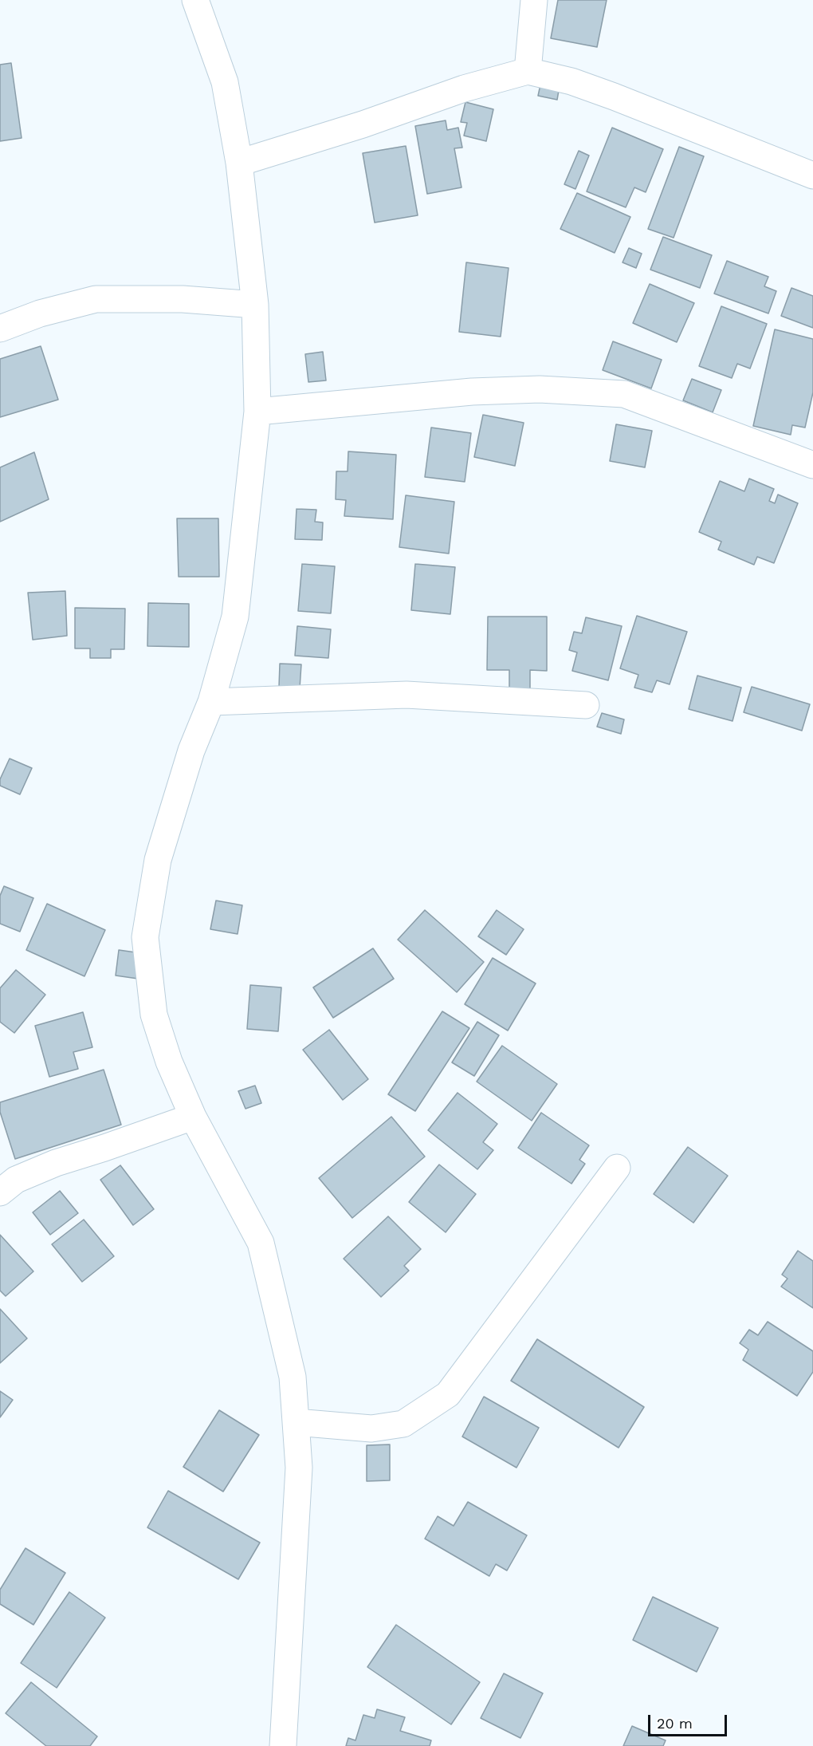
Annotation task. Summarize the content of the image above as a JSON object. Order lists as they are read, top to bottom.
{
  "scale_bar": "20 m"
}
